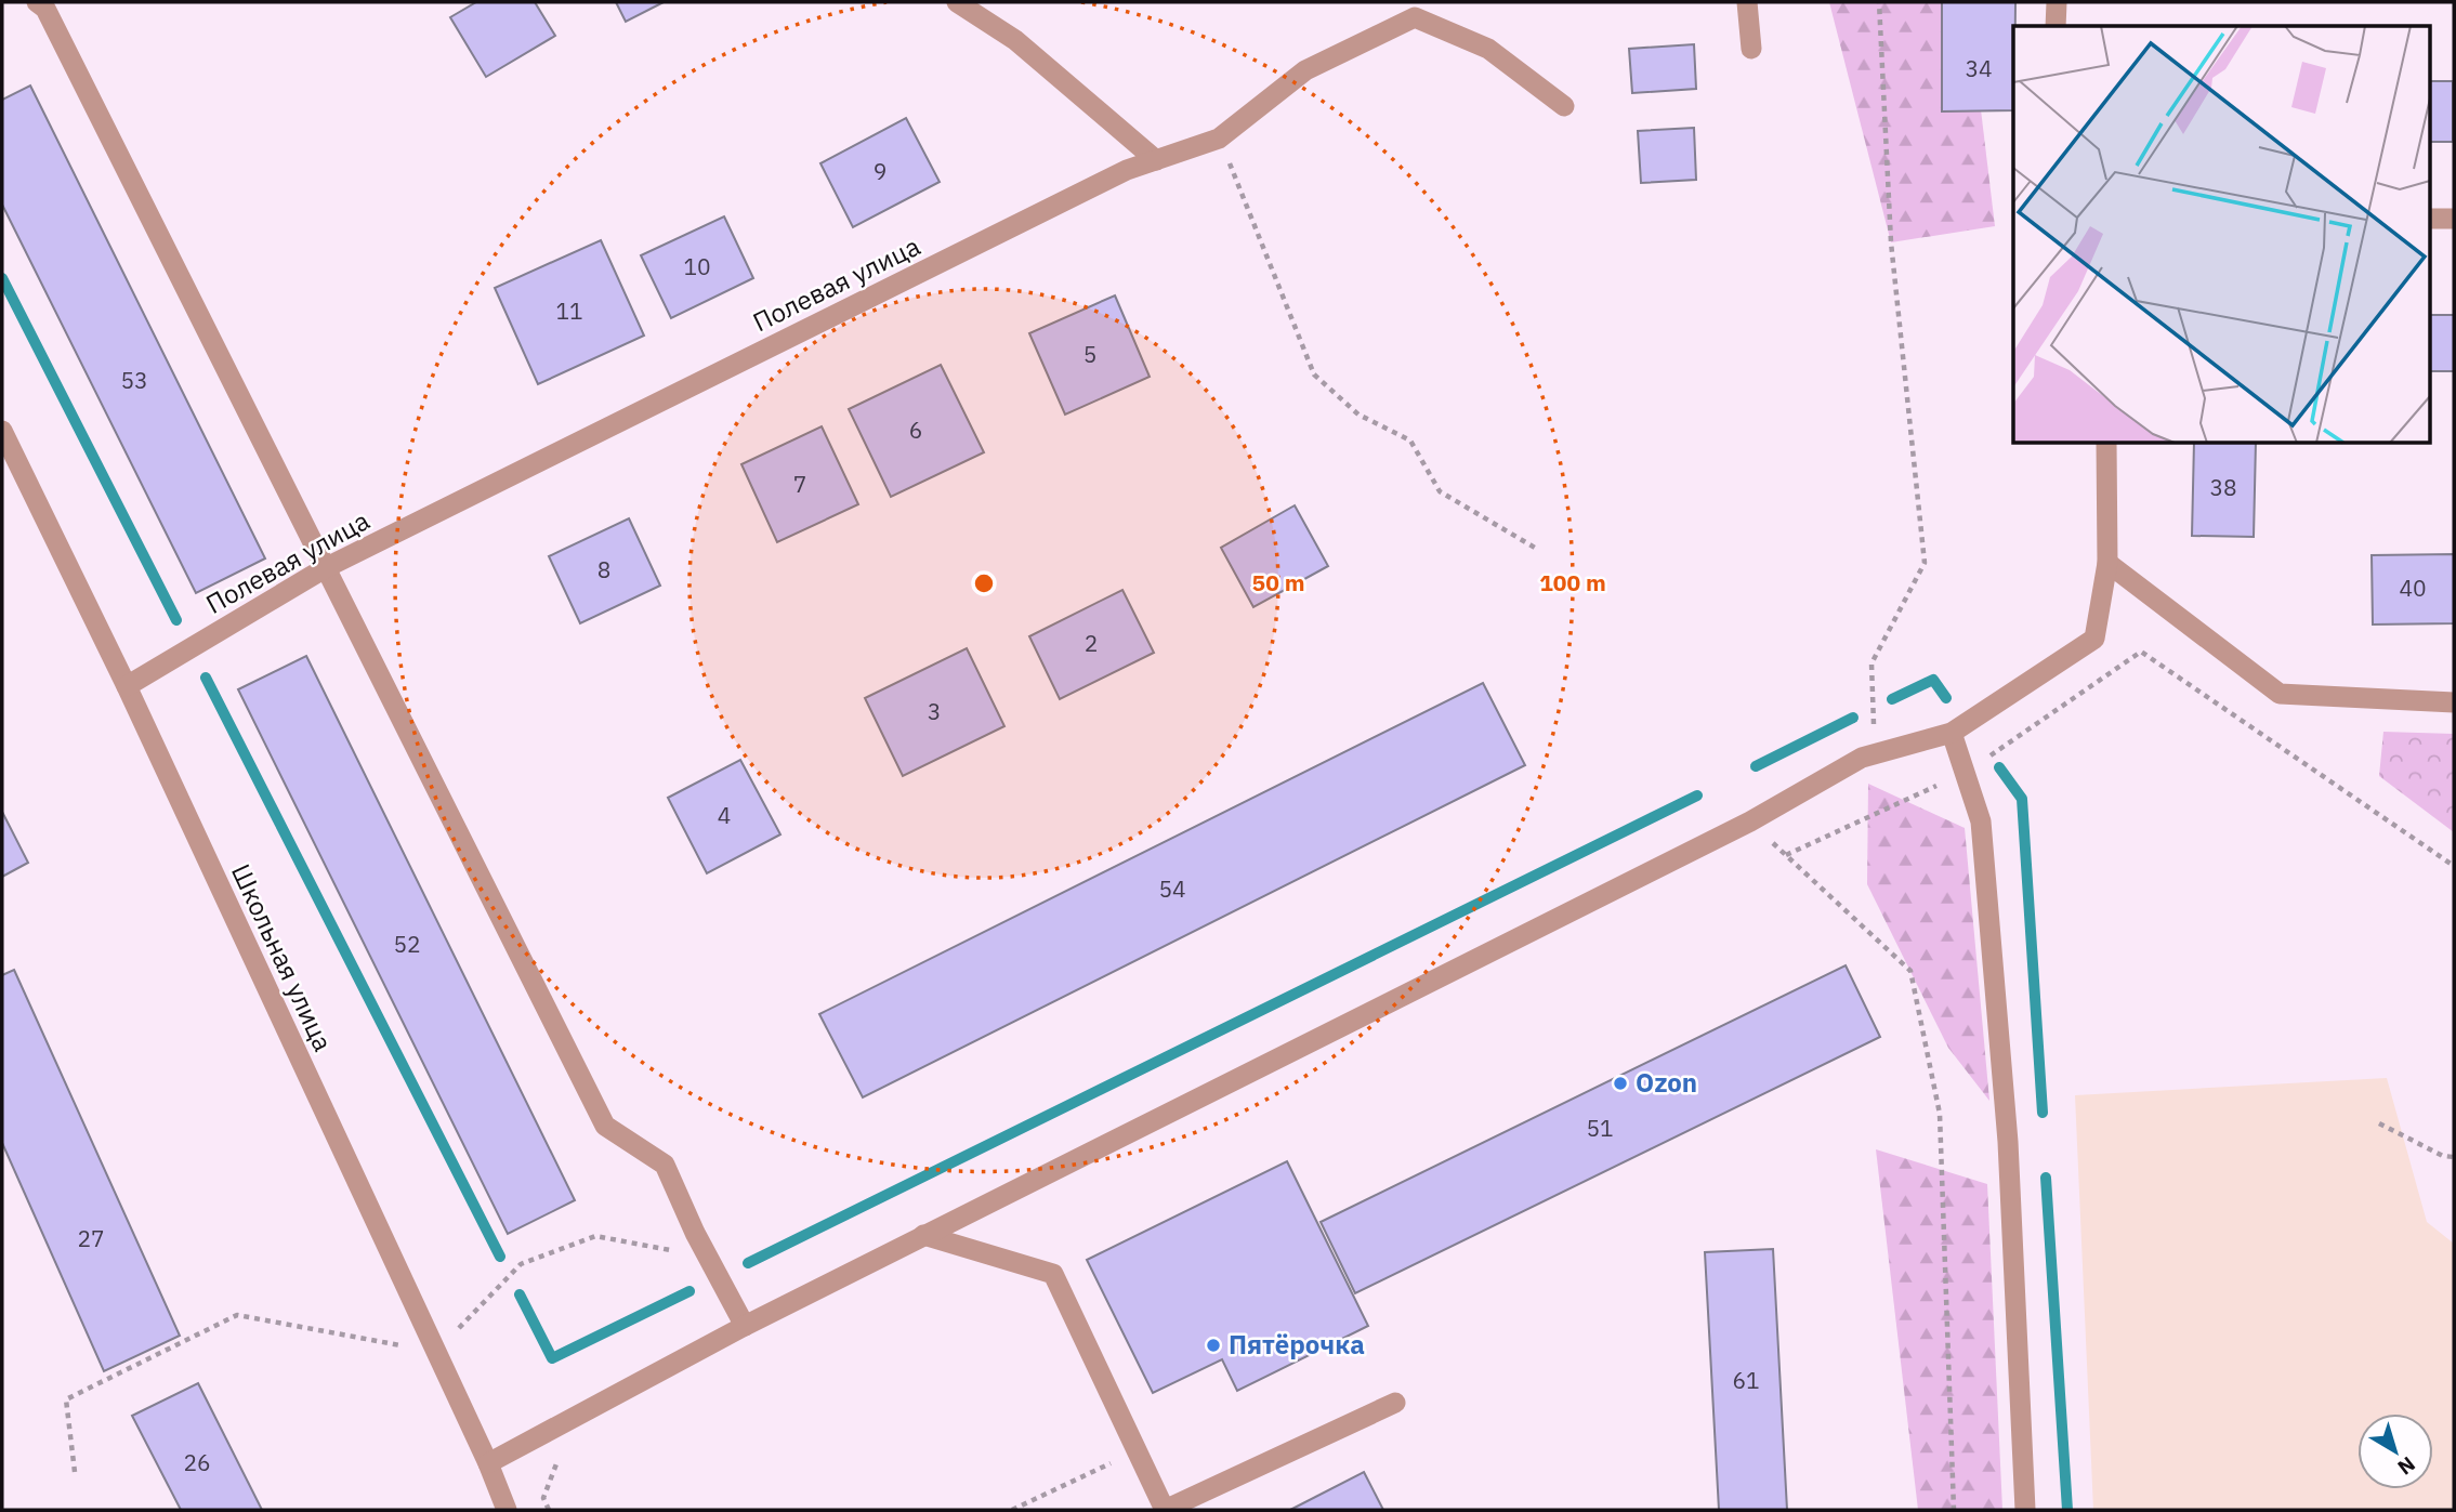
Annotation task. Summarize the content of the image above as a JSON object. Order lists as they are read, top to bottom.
{
  "streets": {
    "street": ["Полевая улица", "Школьная улица"]
  },
  "crossings": [
    ["Полевая улица", "Школьная улица"]
  ],
  "places": ["Ozon", "Пятёрочка"],
  "house_numbers": [
    "34",
    "9",
    "10",
    "11",
    "5",
    "53",
    "6",
    "7",
    "38",
    "8",
    "40",
    "2",
    "3",
    "4",
    "54",
    "52",
    "51",
    "27",
    "61",
    "26"
  ],
  "north": "bottom right",
  "rings": ["50 m", "100 m"]
}
